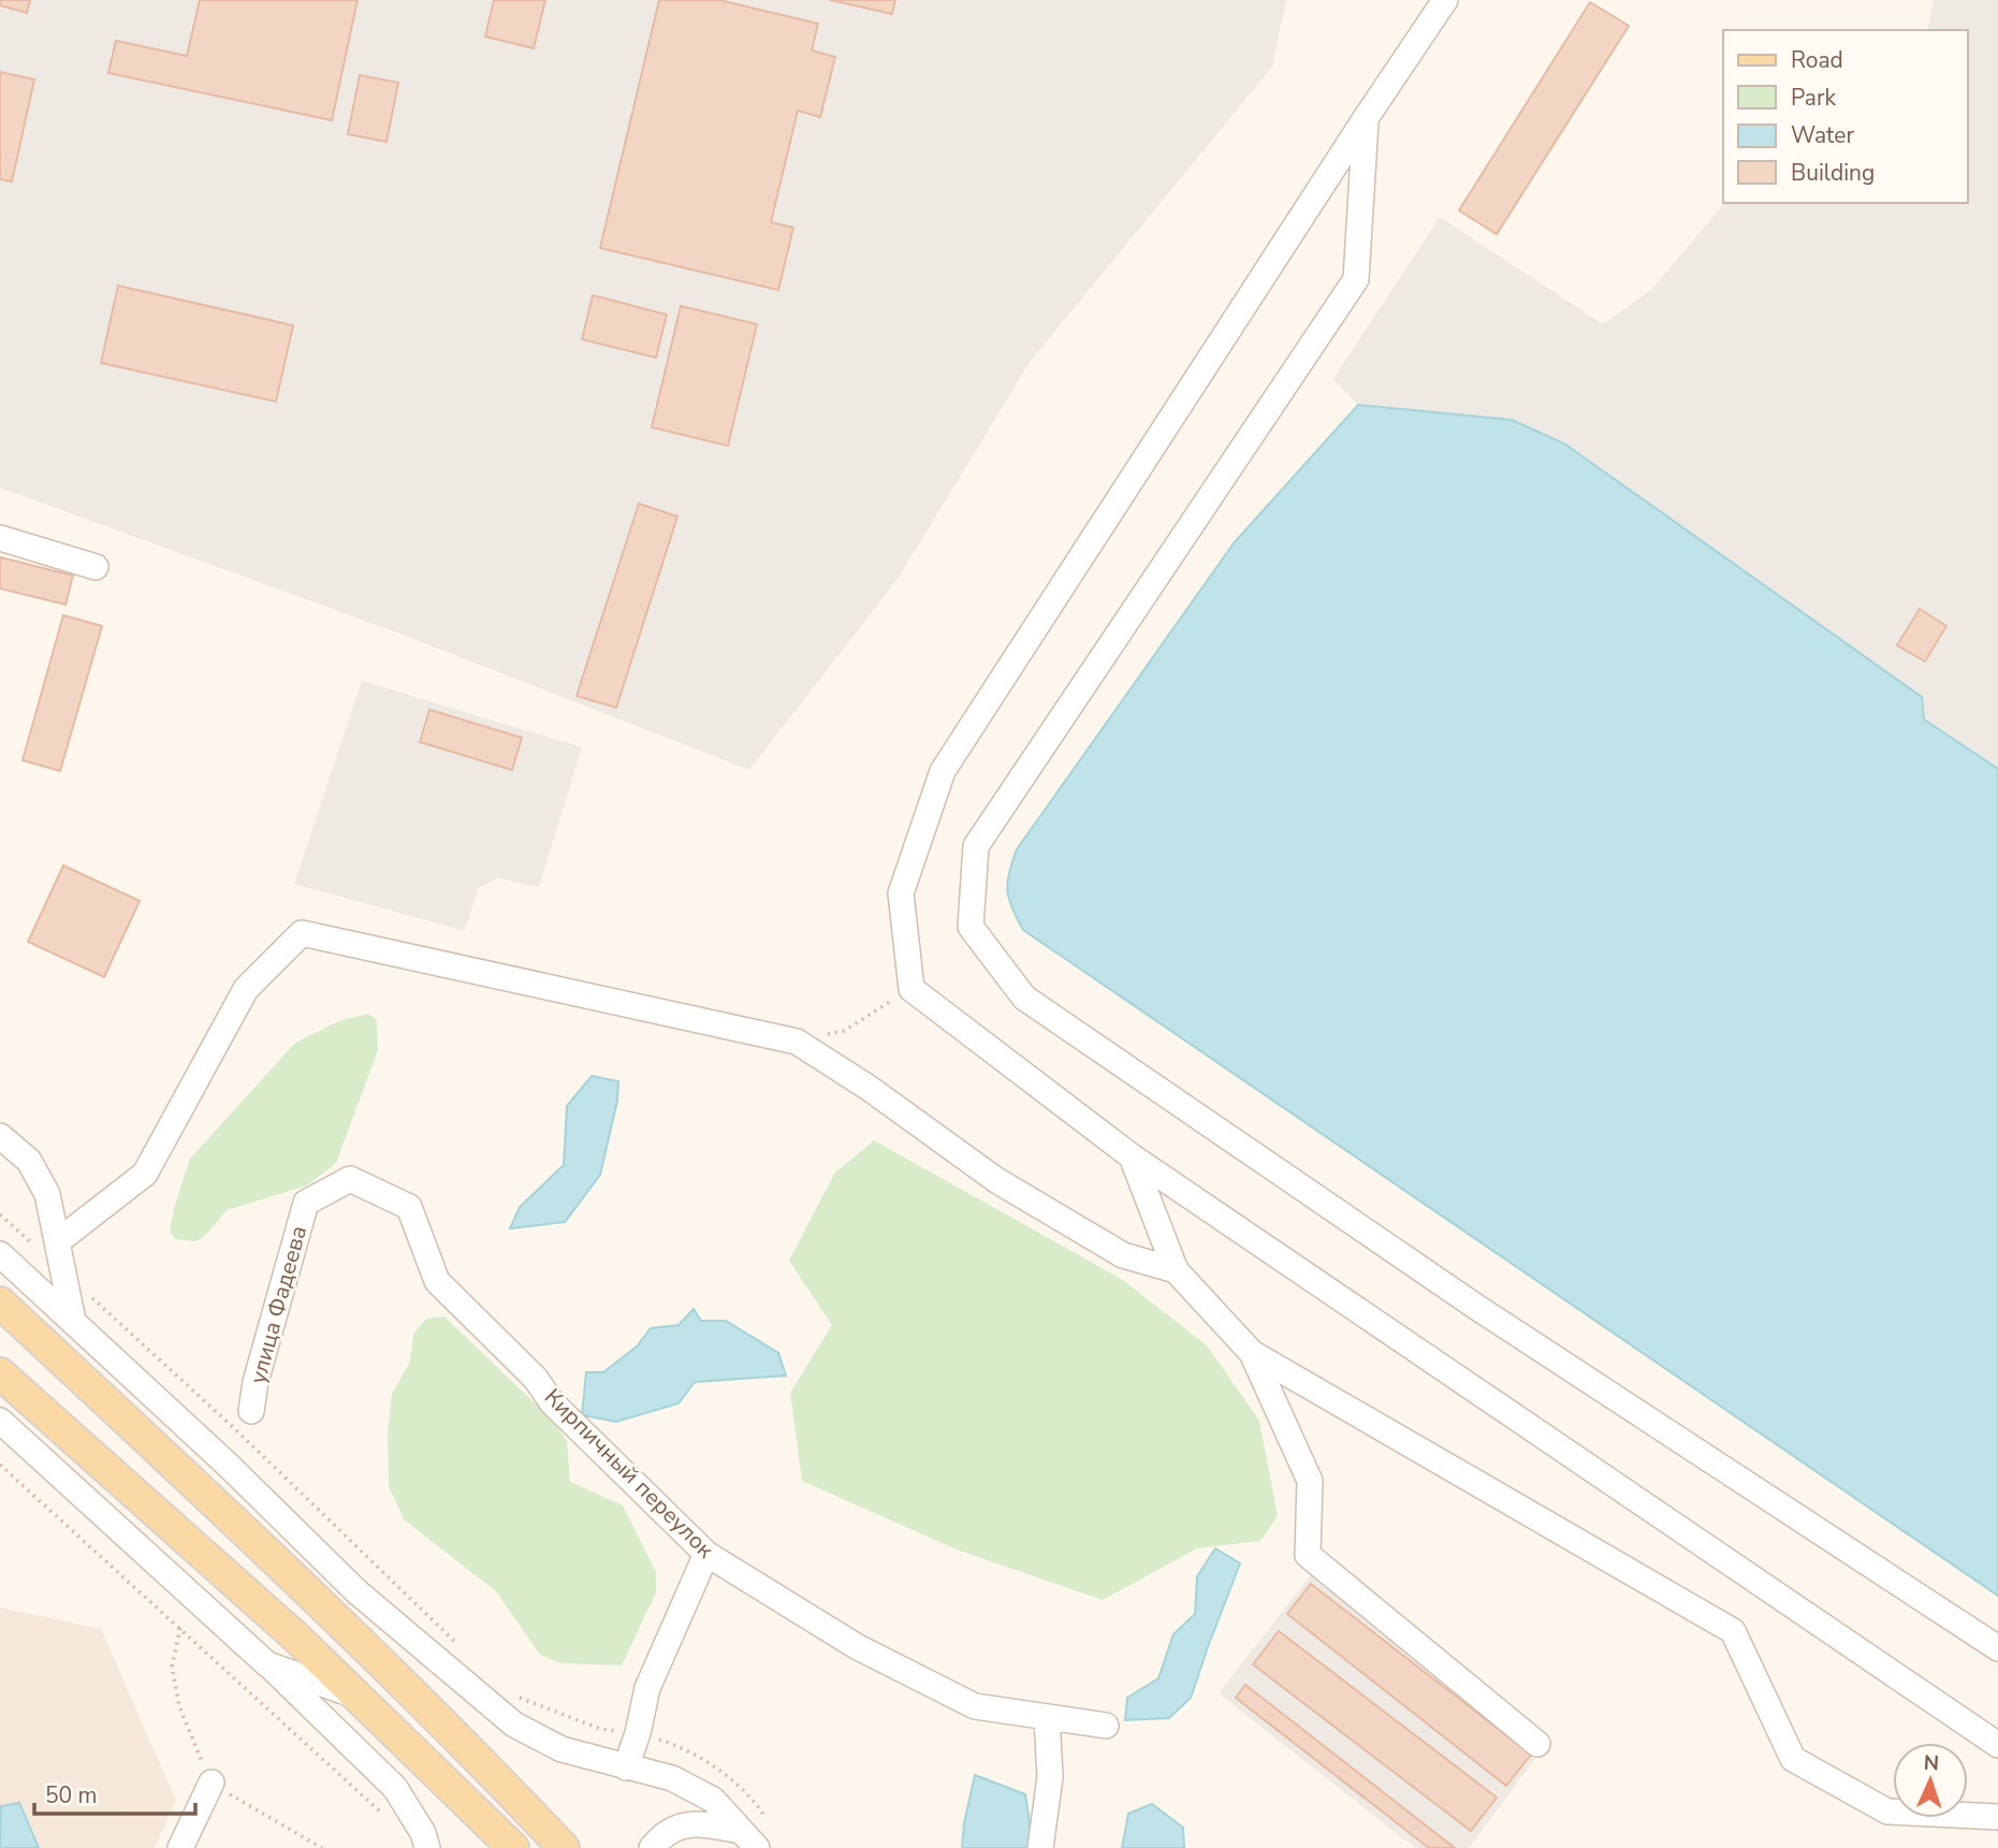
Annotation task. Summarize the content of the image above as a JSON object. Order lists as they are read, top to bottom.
{
  "streets": {
    "street": ["улица Фадеева", "Кирпичный переулок"]
  },
  "crossings": [
    ["улица Фадеева", "Кирпичный переулок"]
  ],
  "legend": [
    "Road",
    "Park",
    "Water",
    "Building"
  ],
  "scale_bar": "50 m",
  "north": "top"
}
